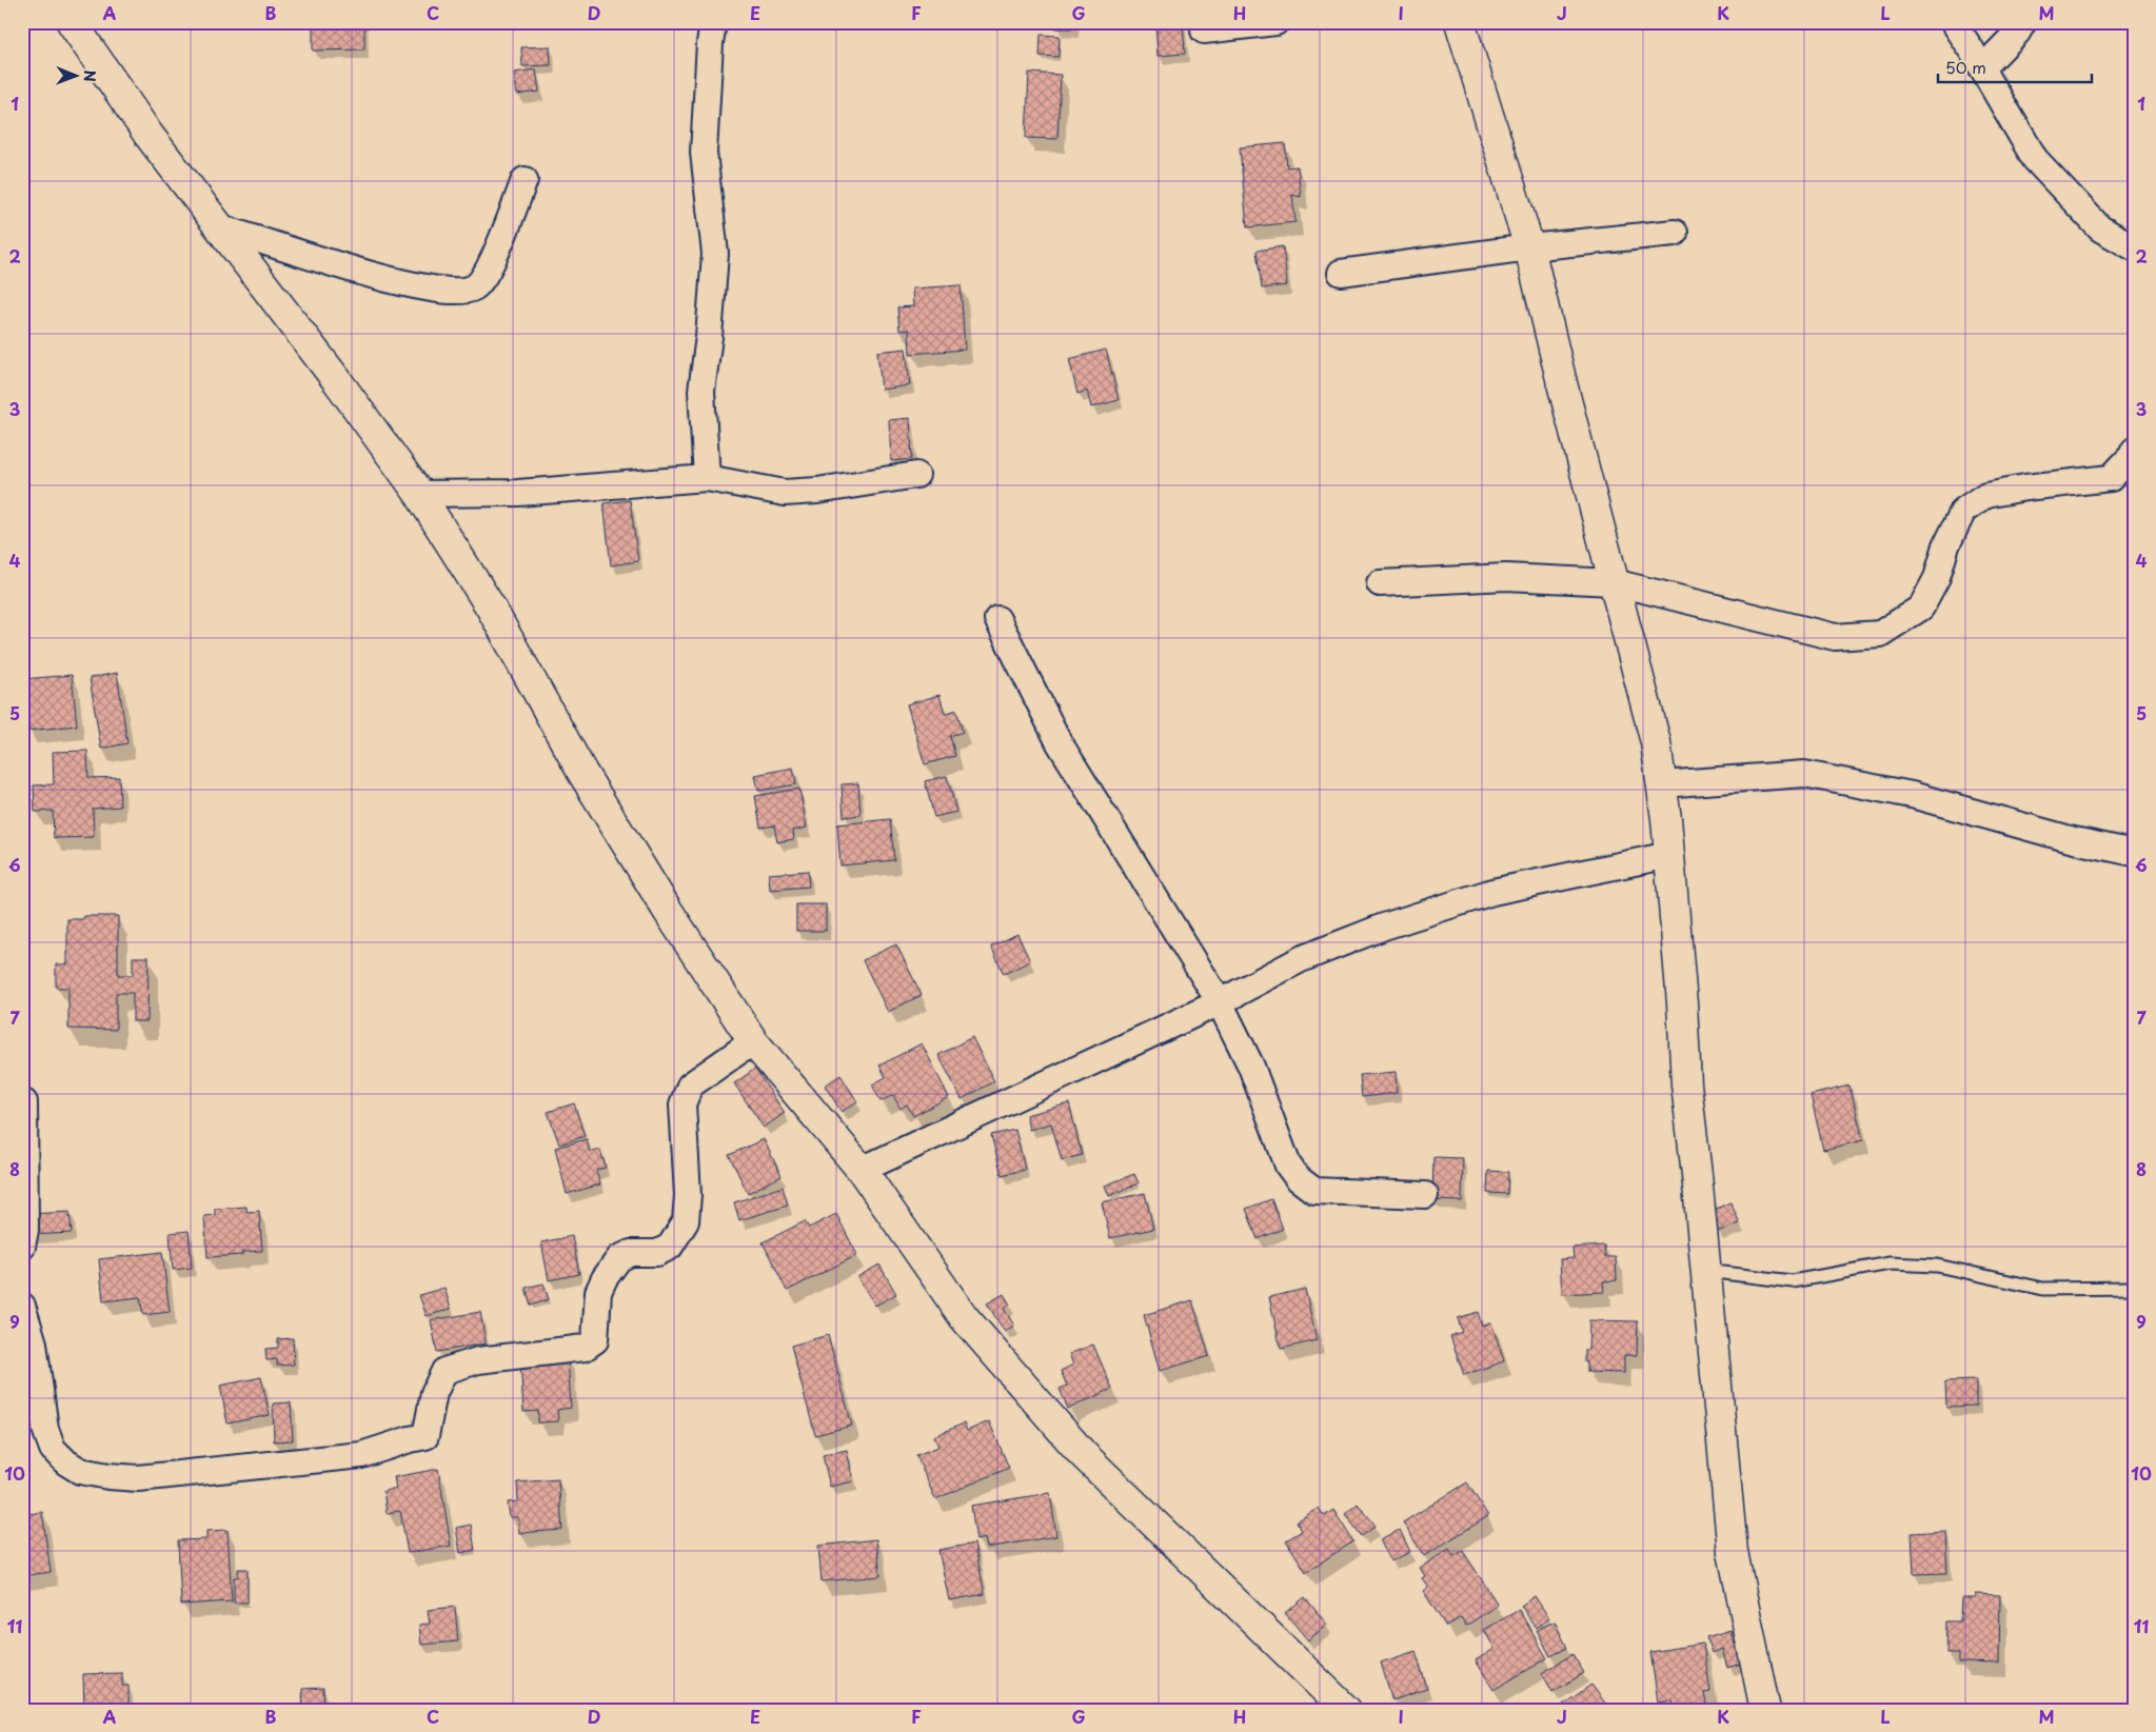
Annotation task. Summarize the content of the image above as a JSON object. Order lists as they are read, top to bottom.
{
  "scale_bar": "50 m",
  "north": "right",
  "grid": {
    "columns": [
      "A",
      "B",
      "C",
      "D",
      "E",
      "F",
      "G",
      "H",
      "I",
      "J",
      "K",
      "L",
      "M"
    ],
    "rows": [
      "1",
      "2",
      "3",
      "4",
      "5",
      "6",
      "7",
      "8",
      "9",
      "10",
      "11"
    ]
  }
}
